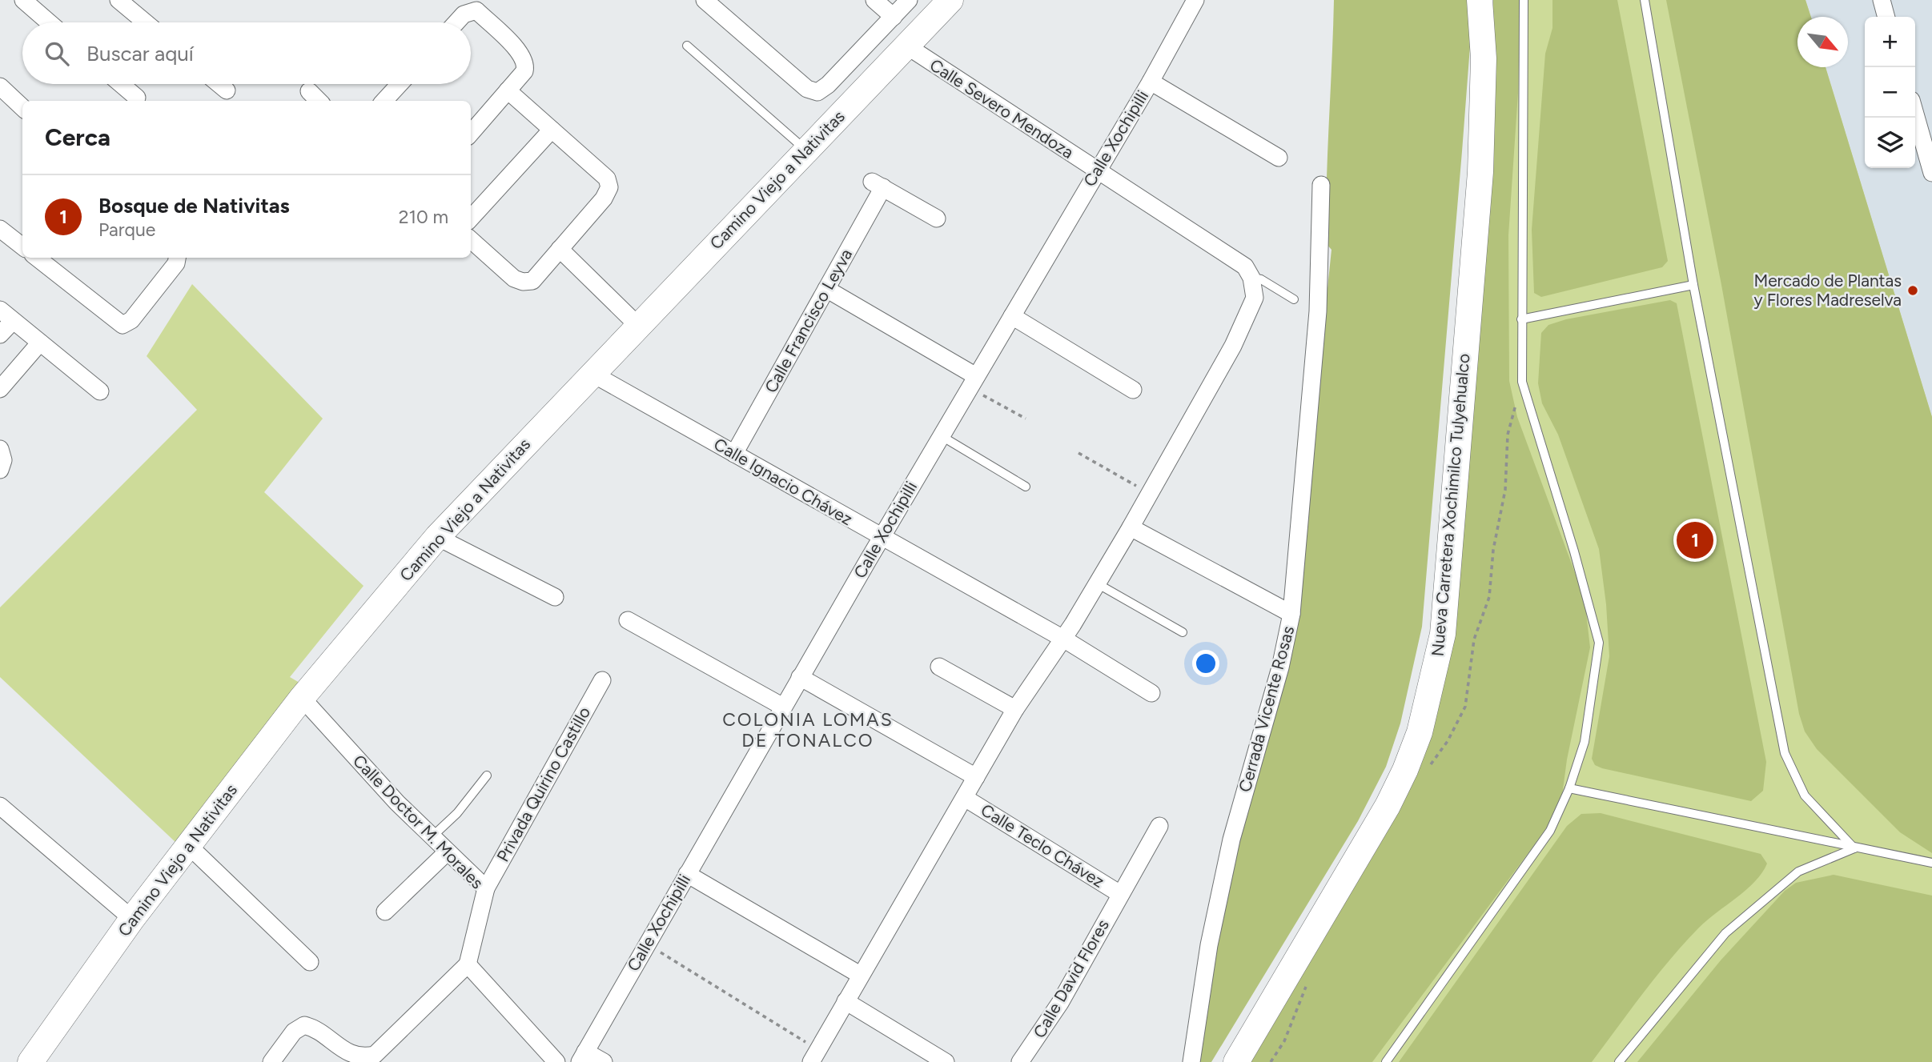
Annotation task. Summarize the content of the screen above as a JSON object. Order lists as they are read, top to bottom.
{
  "streets": {
    "street": [
      "Calle Severo Mendoza",
      "Calle Xochipilli",
      "Camino Viejo a Nativitas",
      "Calle Francisco Leyva",
      "Calle Ignacio Chávez",
      "Nueva Carretera Xochimilco Tulyehualco",
      "Cerrada Vicente Rosas",
      "Privada Quirino Castillo",
      "Calle Doctor M. Morales",
      "Calle Teclo Chávez",
      "Calle David Flores"
    ]
  },
  "crossings": [
    ["Calle Severo Mendoza", "Calle Xochipilli"],
    ["Calle Severo Mendoza", "Camino Viejo a Nativitas"],
    ["Calle Xochipilli", "Calle Ignacio Chávez"],
    ["Camino Viejo a Nativitas", "Calle Ignacio Chávez"],
    ["Camino Viejo a Nativitas", "Calle Doctor M. Morales"],
    ["Calle Francisco Leyva", "Calle Ignacio Chávez"],
    ["Privada Quirino Castillo", "Calle Doctor M. Morales"],
    ["Calle Teclo Chávez", "Calle David Flores"]
  ],
  "districts": ["COLONIA LOMAS DE TONALCO"],
  "places": ["Mercado de Plantas y Flores Madreselva"],
  "north": "bottom right",
  "page": {
    "map_buttons": ["+", "−"],
    "search": "Buscar aquí",
    "heading": "Cerca",
    "list": [
      {
        "mark": "1",
        "name": "Bosque de Nativitas",
        "note": "Parque",
        "value": "210 m"
      }
    ],
    "pins": "1"
  }
}
